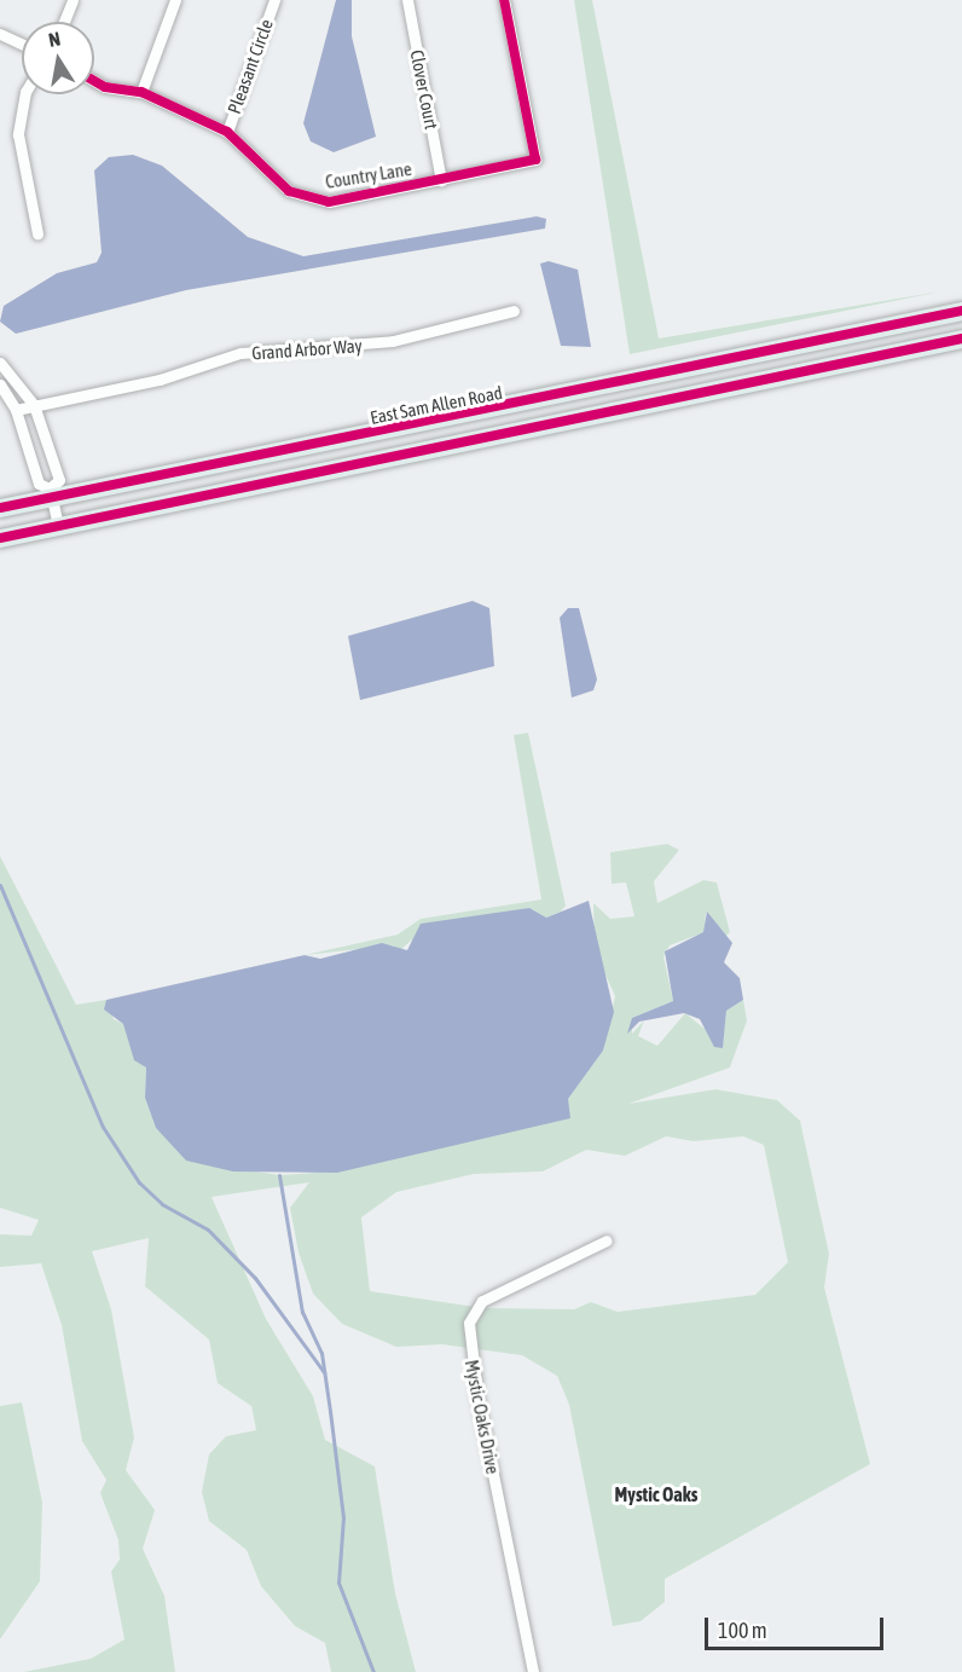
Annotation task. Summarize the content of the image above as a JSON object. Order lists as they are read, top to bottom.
{
  "streets": {
    "main road": ["East Sam Allen Road"],
    "street": [
      "Pleasant Circle",
      "Clover Court",
      "Country Lane",
      "Grand Arbor Way",
      "Mystic Oaks Drive"
    ]
  },
  "crossings": [
    ["Pleasant Circle", "Country Lane"],
    ["Clover Court", "Country Lane"]
  ],
  "districts": ["Mystic Oaks"],
  "scale_bar": "100 m",
  "north": "top"
}
